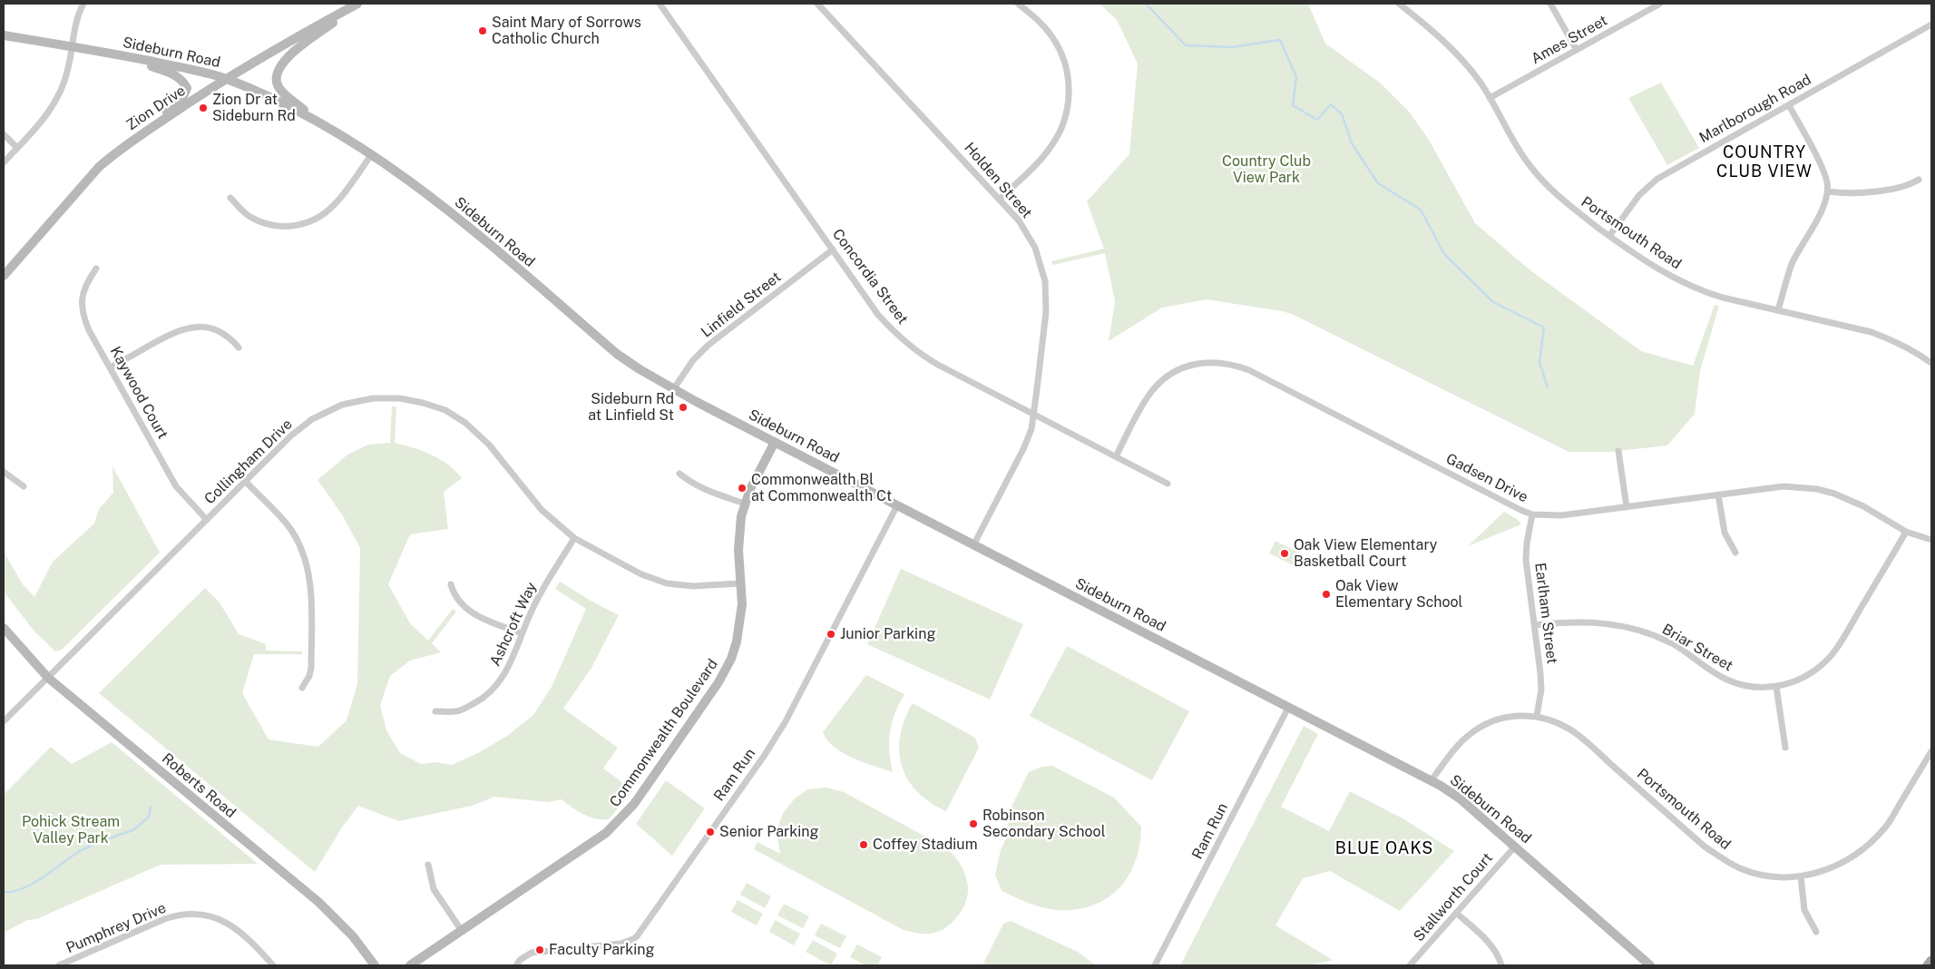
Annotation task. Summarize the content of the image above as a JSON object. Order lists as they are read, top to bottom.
{
  "streets": {
    "street": [
      "Ames Street",
      "Sideburn Road",
      "Zion Drive",
      "Marlborough Road",
      "Holden Street",
      "Portsmouth Road",
      "Concordia Street",
      "Linfield Street",
      "Kaywood Court",
      "Collingham Drive",
      "Gadsen Drive",
      "Earlham Street",
      "Ashcroft Way",
      "Briar Street",
      "Commonwealth Boulevard",
      "Ram Run",
      "Roberts Road",
      "Stallworth Court",
      "Pumphrey Drive"
    ]
  },
  "crossings": [
    ["Ames Street", "Portsmouth Road"],
    ["Sideburn Road", "Zion Drive"],
    ["Sideburn Road", "Holden Street"],
    ["Sideburn Road", "Portsmouth Road"],
    ["Sideburn Road", "Linfield Street"],
    ["Sideburn Road", "Commonwealth Boulevard"],
    ["Sideburn Road", "Ram Run"],
    ["Sideburn Road", "Stallworth Court"],
    ["Marlborough Road", "Portsmouth Road"],
    ["Holden Street", "Concordia Street"],
    ["Portsmouth Road", "Earlham Street"],
    ["Concordia Street", "Linfield Street"],
    ["Concordia Street", "Gadsen Drive"],
    ["Kaywood Court", "Collingham Drive"],
    ["Collingham Drive", "Ashcroft Way"],
    ["Collingham Drive", "Commonwealth Boulevard"],
    ["Collingham Drive", "Roberts Road"],
    ["Gadsen Drive", "Earlham Street"],
    ["Gadsen Drive", "Briar Street"],
    ["Earlham Street", "Briar Street"]
  ],
  "districts": ["COUNTRY CLUB VIEW", "BLUE OAKS"],
  "parks": ["Country Club View Park", "Pohick Stream Valley Park"],
  "places": [
    "Saint Mary of Sorrows Catholic Church",
    "Zion Dr at Sideburn Rd",
    "Sideburn Rd at Linfield St",
    "Commonwealth Bl at Commonwealth Ct",
    "Oak View Elementary Basketball Court",
    "Oak View Elementary School",
    "Junior Parking",
    "Robinson Secondary School",
    "Senior Parking",
    "Coffey Stadium",
    "Faculty Parking"
  ]
}
